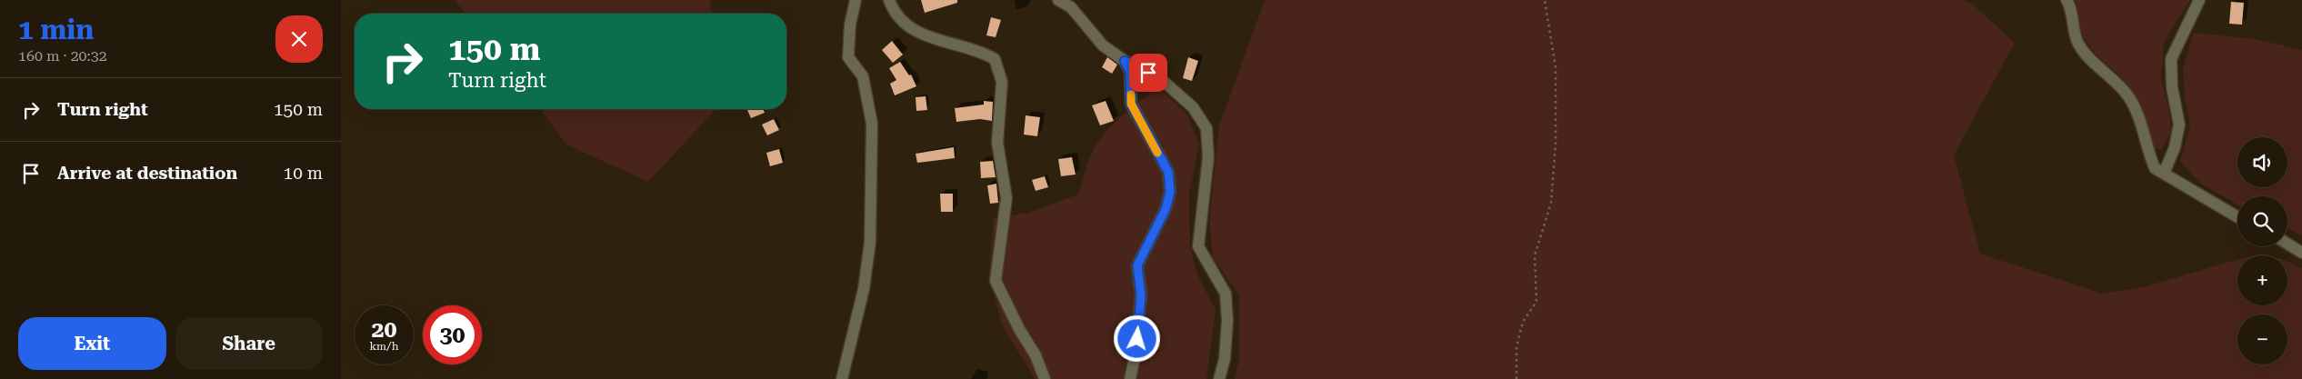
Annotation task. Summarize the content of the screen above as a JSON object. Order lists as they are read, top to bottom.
{
  "page": {
    "heading": ["1 min", "160 m · 20:32"],
    "turn": ["150 m", "Turn right"],
    "list": [
      {
        "name": "Turn right",
        "value": "150 m"
      },
      {
        "name": "Arrive at destination",
        "value": "10 m"
      }
    ],
    "map_buttons": ["+", "−"],
    "speed": "20 km/h",
    "limit": "30",
    "buttons": ["Exit", "Share"]
  }
}
